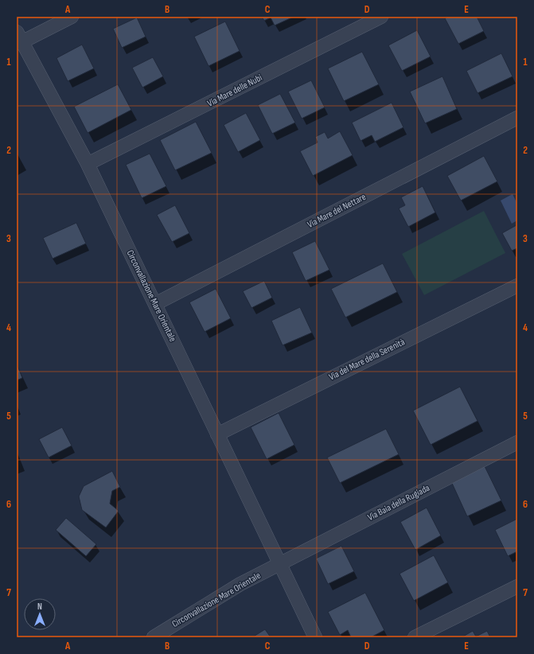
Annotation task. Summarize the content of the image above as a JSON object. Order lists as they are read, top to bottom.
{
  "streets": {
    "street": [
      "Via Mare delle Nubi",
      "Via Mare del Nettare",
      "Circonvallazione Mare Orientale",
      "Via del Mare della Serenità",
      "Via Baia della Rugiada"
    ]
  },
  "crossings": [
    ["Via Mare delle Nubi", "Circonvallazione Mare Orientale"],
    ["Via Mare del Nettare", "Circonvallazione Mare Orientale"],
    ["Circonvallazione Mare Orientale", "Via del Mare della Serenità"],
    ["Circonvallazione Mare Orientale", "Via Baia della Rugiada"]
  ],
  "north": "top",
  "grid": {
    "columns": [
      "A",
      "B",
      "C",
      "D",
      "E"
    ],
    "rows": [
      "1",
      "2",
      "3",
      "4",
      "5",
      "6",
      "7"
    ]
  }
}
